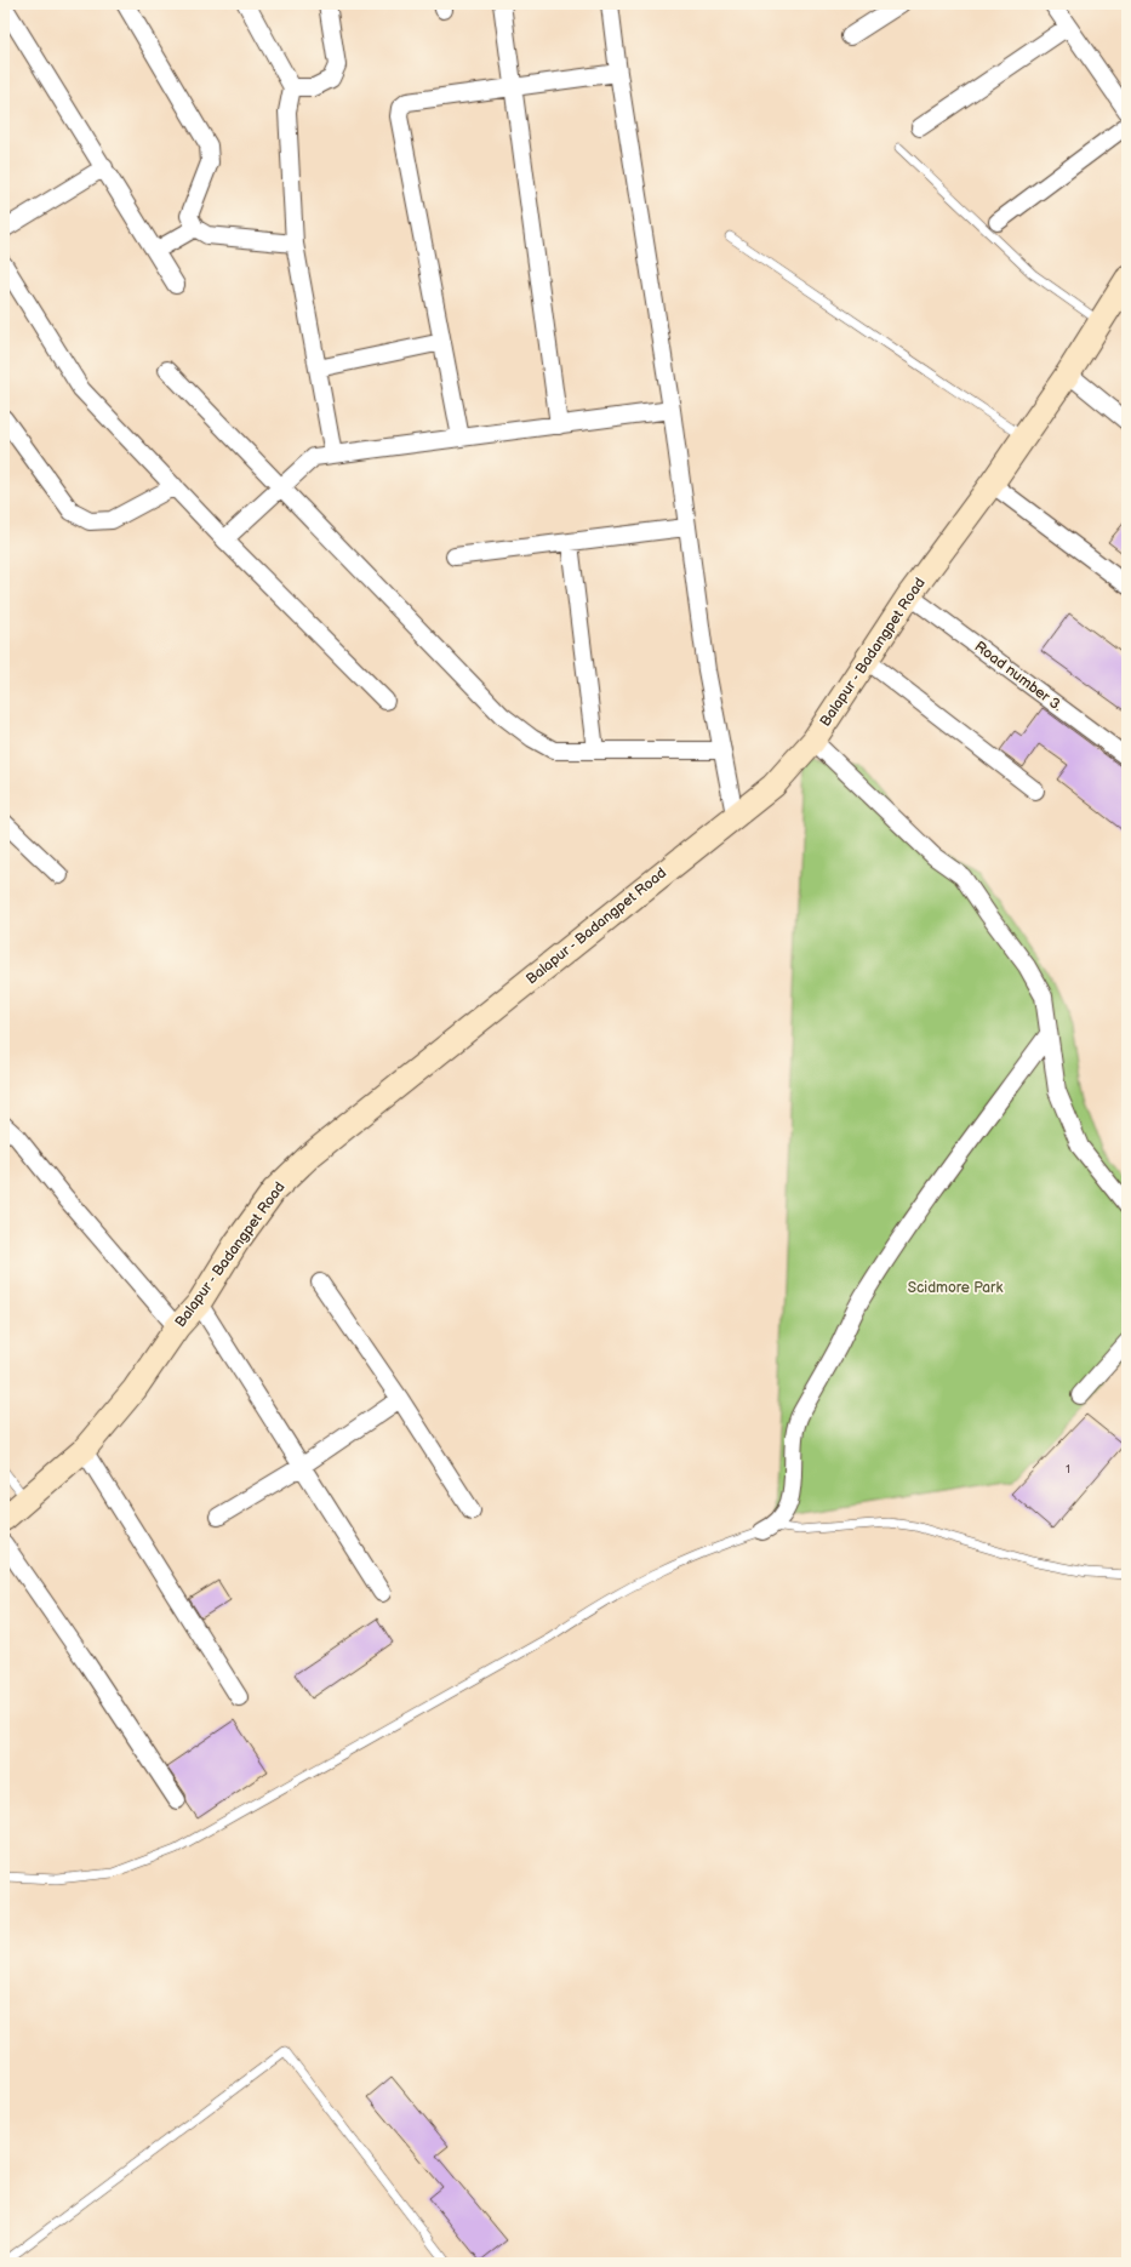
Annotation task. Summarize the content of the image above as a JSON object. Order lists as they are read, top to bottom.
{
  "streets": {
    "street": ["Balapur - Badangpet Road", "Road number 3."]
  },
  "crossings": [
    ["Balapur - Badangpet Road", "Road number 3."]
  ],
  "parks": ["Scidmore Park"],
  "house_numbers": ["1"]
}
